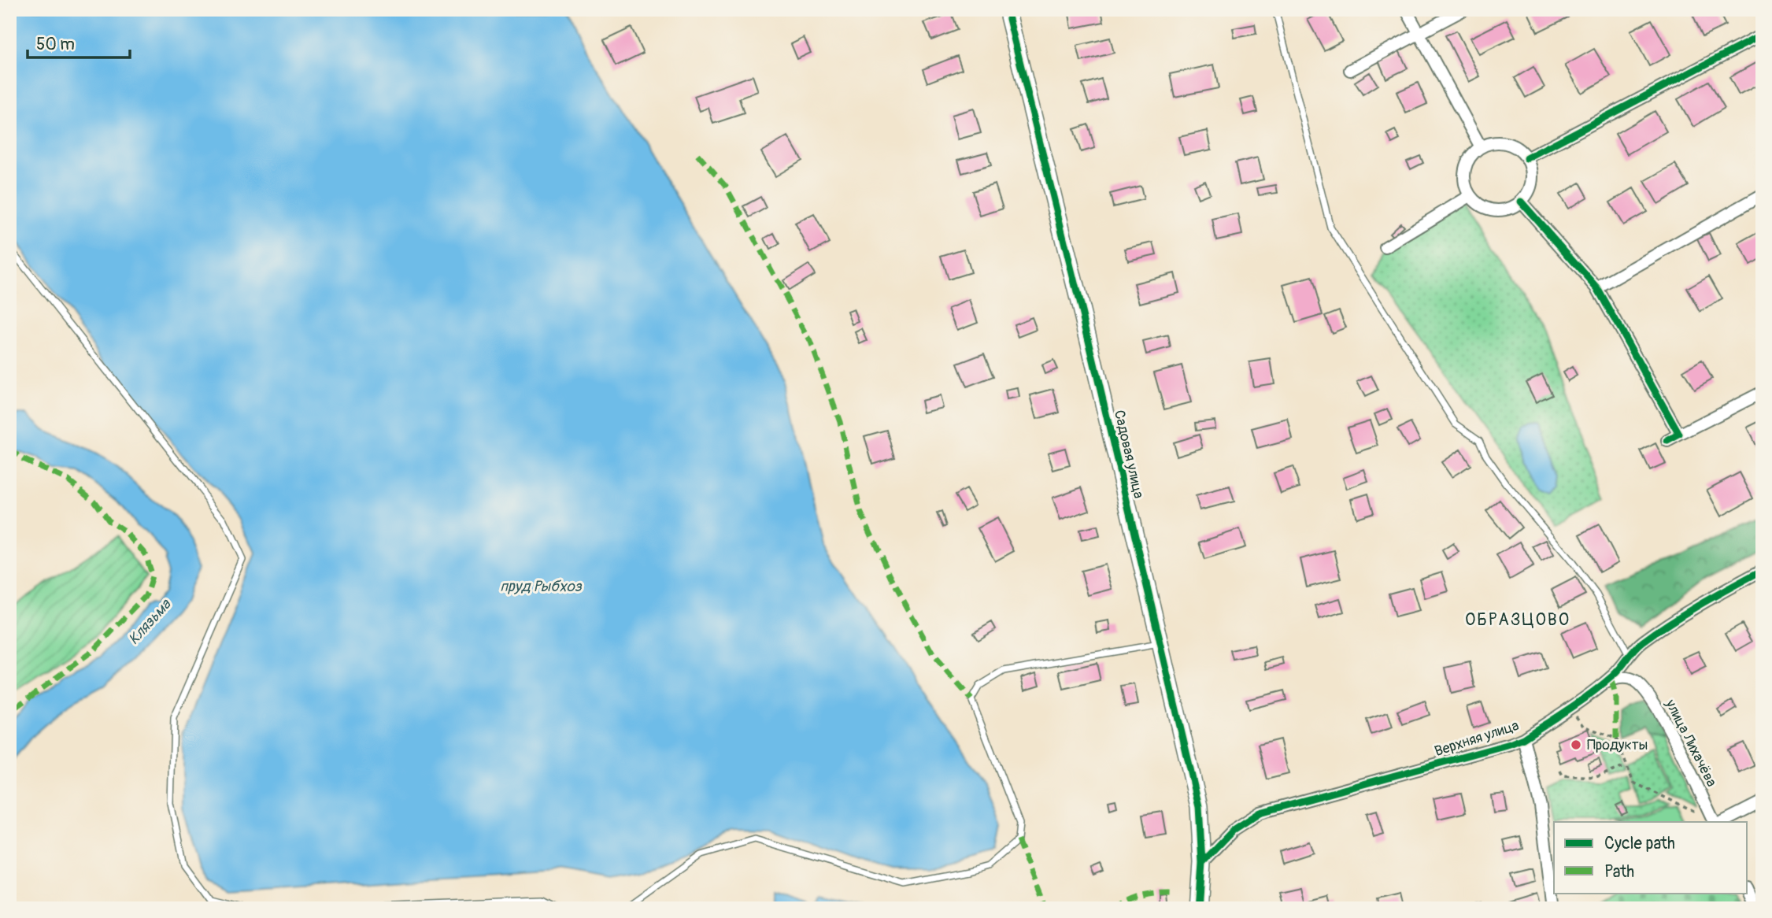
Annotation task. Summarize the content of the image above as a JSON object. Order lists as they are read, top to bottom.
{
  "streets": {
    "street": ["Садовая улица", "Верхняя улица", "улица Лихачёва"]
  },
  "crossings": [
    ["Садовая улица", "Верхняя улица"],
    ["Верхняя улица", "улица Лихачёва"]
  ],
  "districts": ["ОБРАЗЦОВО"],
  "water": ["пруд Рыбхоз", "Клязьма"],
  "places": ["Продукты"],
  "legend": ["Cycle path", "Path"],
  "scale_bar": "50 m"
}
